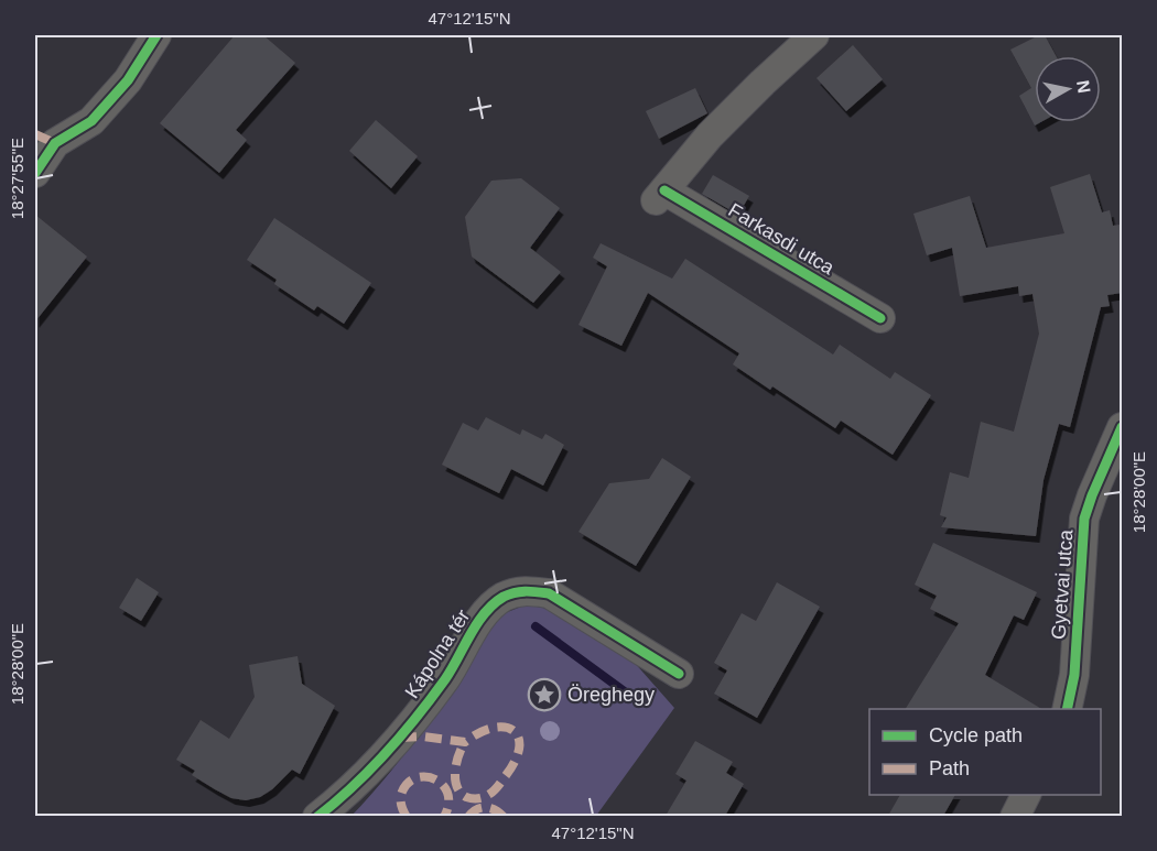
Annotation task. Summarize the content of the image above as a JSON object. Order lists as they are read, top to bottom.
{
  "streets": {
    "street": ["Farkasdi utca", "Gyetvai utca", "Kápolna tér"]
  },
  "places": {
    "place": ["Öreghegy"]
  },
  "legend": ["Cycle path", "Path"],
  "north": "right",
  "coordinates": ["47°12'15\"N", "18°27'55\"E", "18°28'00\"E"]
}
